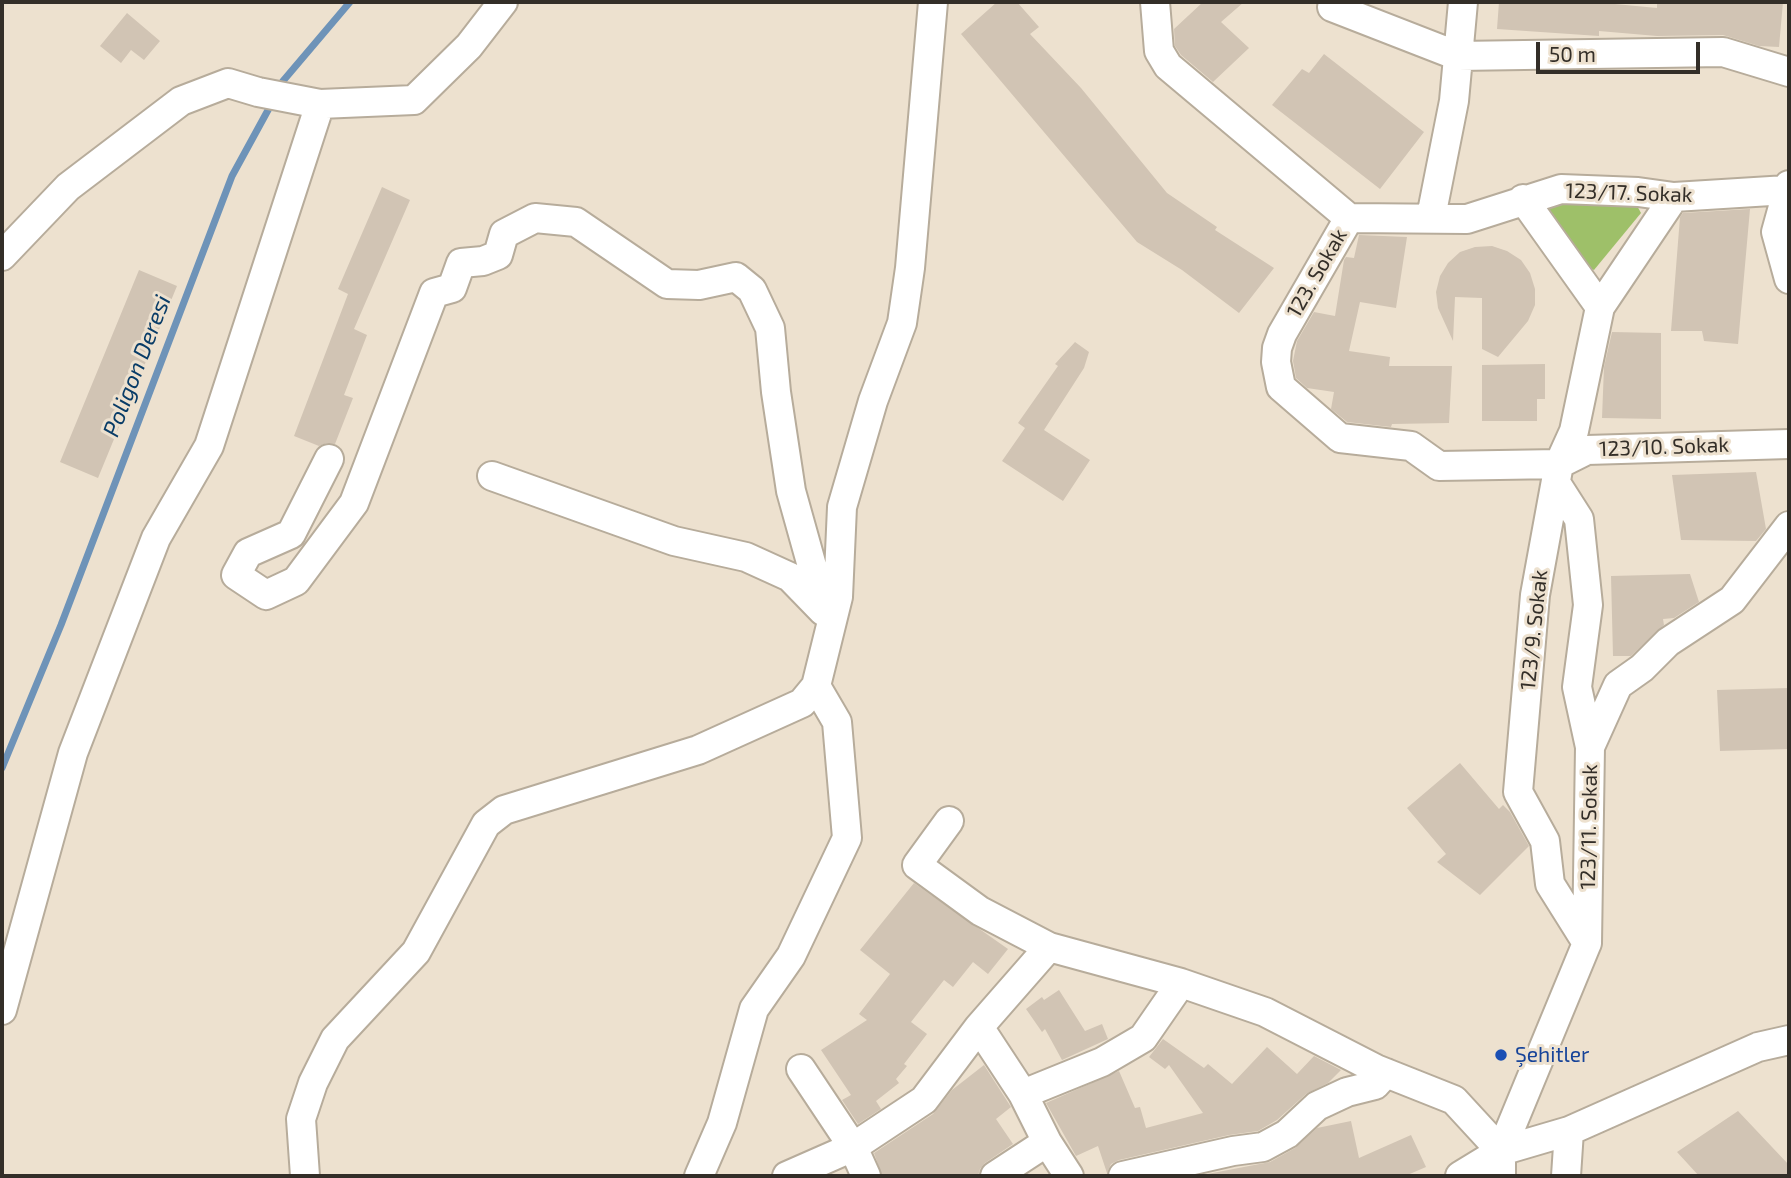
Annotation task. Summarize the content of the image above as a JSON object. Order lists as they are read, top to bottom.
{
  "streets": {
    "street": [
      "123/17. Sokak",
      "123. Sokak",
      "123/10. Sokak",
      "123/9. Sokak",
      "123/11. Sokak"
    ]
  },
  "crossings": [
    ["123/17. Sokak", "123. Sokak"],
    ["123/17. Sokak", "123/9. Sokak"],
    ["123. Sokak", "123/10. Sokak"],
    ["123/10. Sokak", "123/9. Sokak"],
    ["123/9. Sokak", "123/11. Sokak"]
  ],
  "water": ["Poligon Deresi"],
  "places": ["Şehitler"],
  "scale_bar": "50 m"
}
